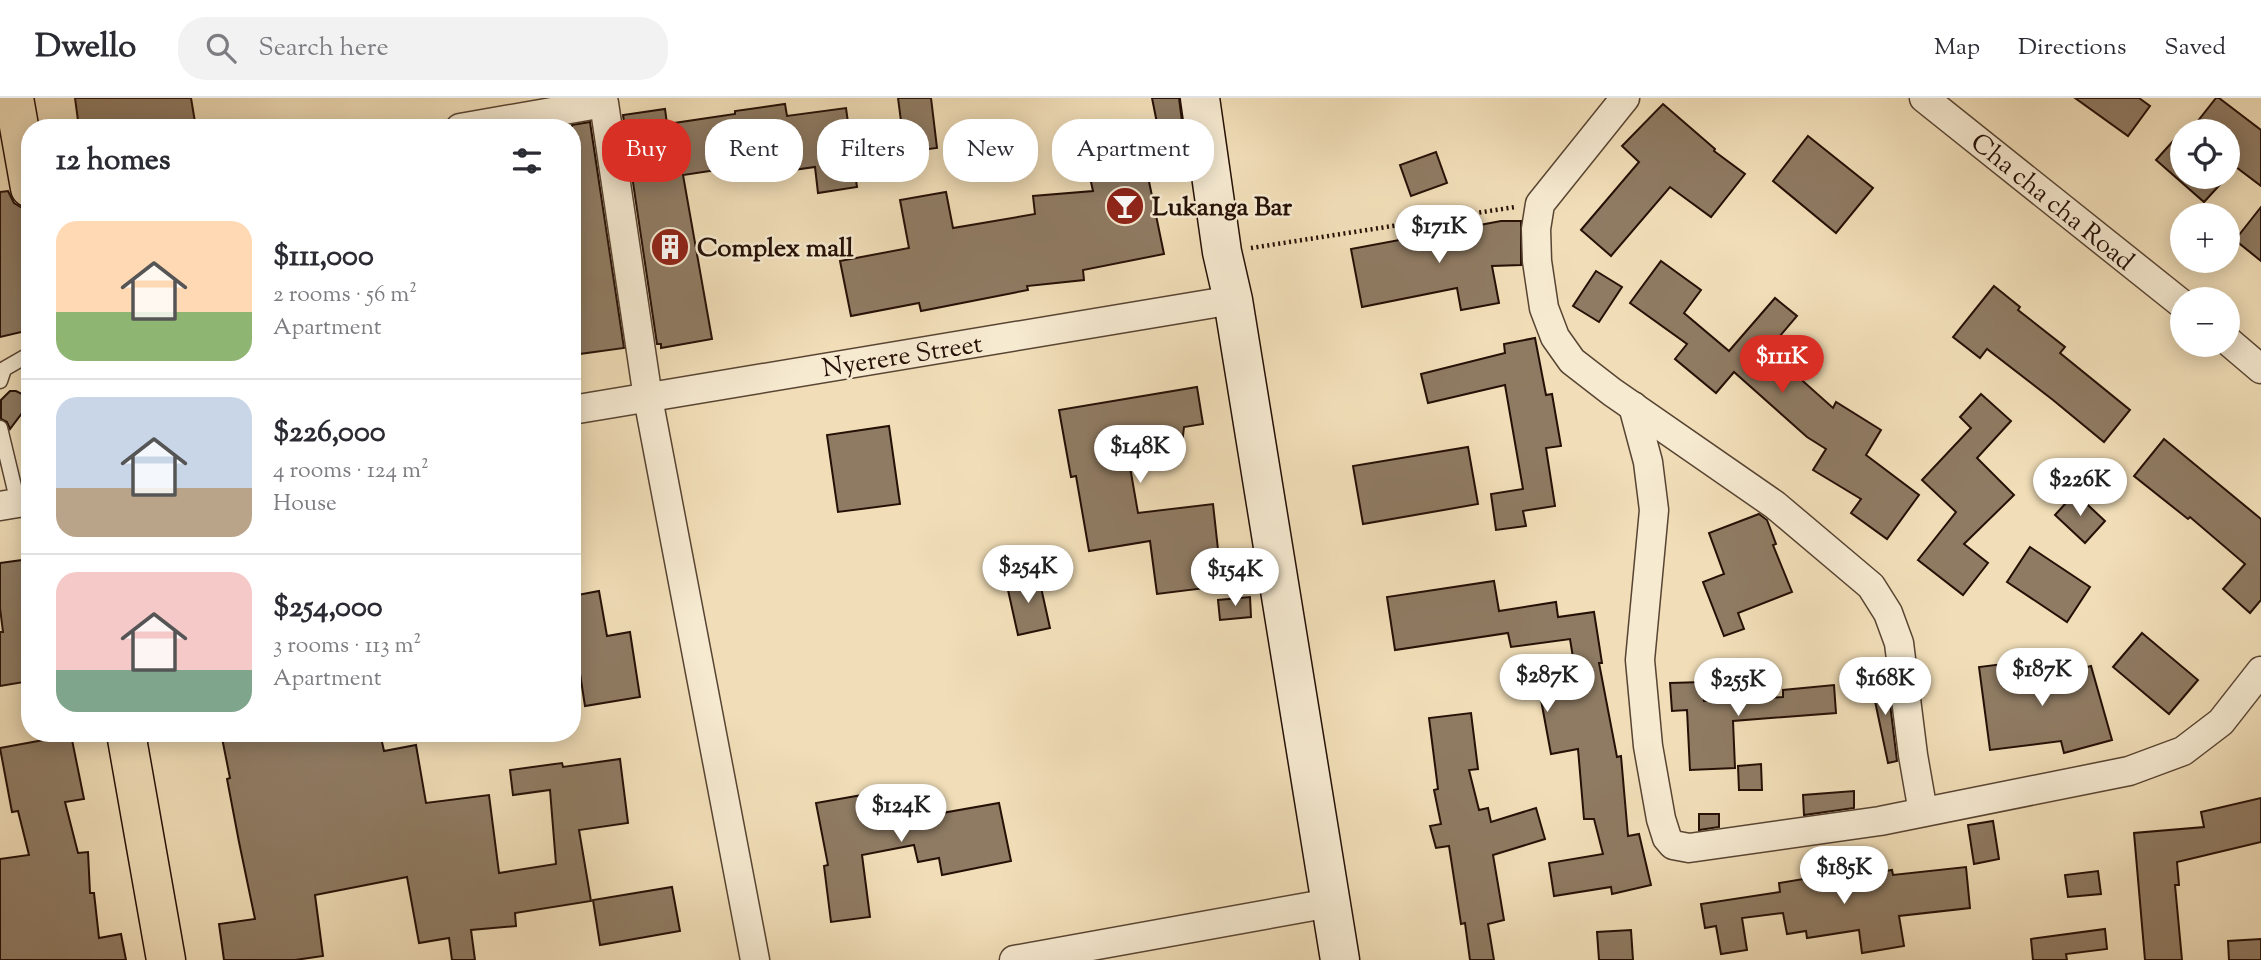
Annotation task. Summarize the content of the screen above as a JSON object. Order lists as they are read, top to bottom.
{
  "streets": {
    "street": ["Cha cha cha Road", "Nyerere Street"]
  },
  "places": {
    "bar": ["Lukanga Bar"],
    "building": ["Complex mall"]
  },
  "page": {
    "header": "Dwello",
    "search": "Search here",
    "nav": ["Map", "Directions", "Saved"],
    "map_buttons": ["+", "−"],
    "chip": [
      "Buy",
      "Rent",
      "Filters",
      "New",
      "Apartment"
    ],
    "heading": "12 homes",
    "list": [
      {
        "name": "$111,000",
        "note": "2 rooms · 56 m² · Apartment"
      },
      {
        "name": "$226,000",
        "note": "4 rooms · 124 m² · House"
      },
      {
        "name": "$254,000",
        "note": "3 rooms · 113 m² · Apartment"
      }
    ],
    "price": [
      "$171K",
      "$111K",
      "$148K",
      "$226K",
      "$254K",
      "$154K",
      "$187K",
      "$287K",
      "$168K",
      "$255K",
      "$124K",
      "$185K"
    ]
  }
}
